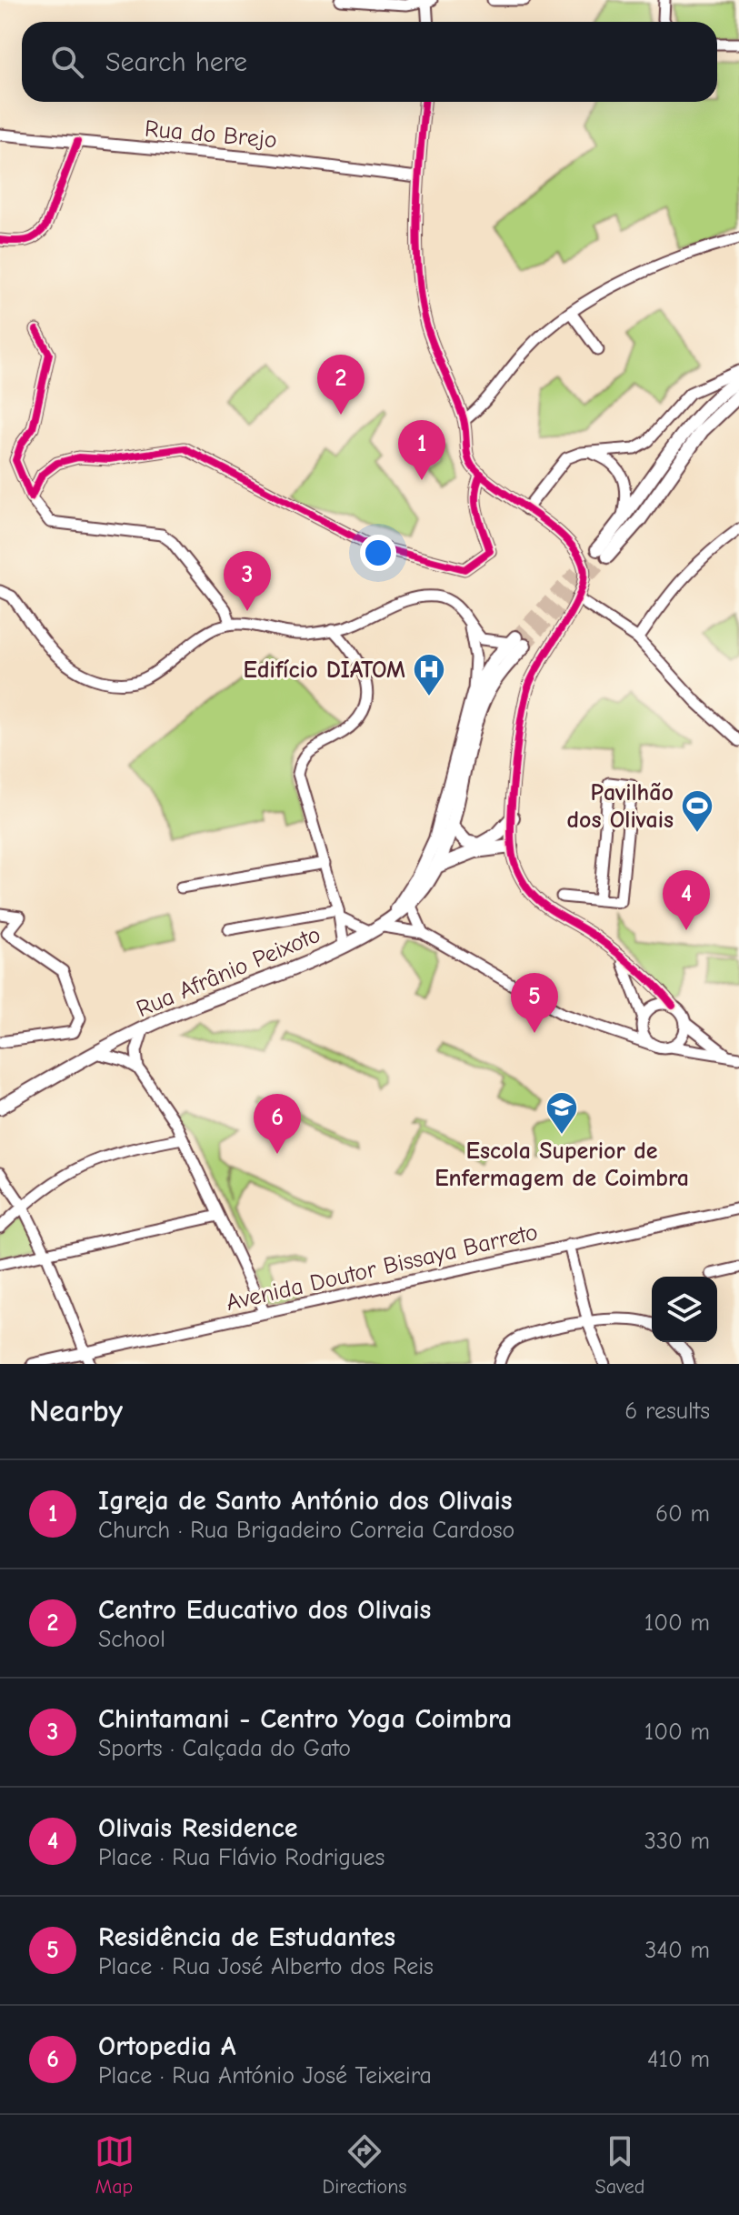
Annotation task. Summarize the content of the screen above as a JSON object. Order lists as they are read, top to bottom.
{
  "streets": {
    "main road": ["Rua Afrânio Peixoto"],
    "street": ["Rua do Brejo", "Avenida Doutor Bissaya Barreto"]
  },
  "places": {
    "hospital": ["Edifício DIATOM"],
    "sports": ["Pavilhão dos Olivais"],
    "school or university": ["Escola Superior de Enfermagem de Coimbra"]
  },
  "page": {
    "search": "Search here",
    "pins": [
      "2",
      "1",
      "3",
      "4",
      "5",
      "6"
    ],
    "heading": ["Nearby", "6 results"],
    "list": [
      {
        "mark": "1",
        "name": "Igreja de Santo António dos Olivais",
        "note": "Church · Rua Brigadeiro Correia Cardoso",
        "value": "60 m"
      },
      {
        "mark": "2",
        "name": "Centro Educativo dos Olivais",
        "note": "School",
        "value": "100 m"
      },
      {
        "mark": "3",
        "name": "Chintamani - Centro Yoga Coimbra",
        "note": "Sports · Calçada do Gato",
        "value": "100 m"
      },
      {
        "mark": "4",
        "name": "Olivais Residence",
        "note": "Place · Rua Flávio Rodrigues",
        "value": "330 m"
      },
      {
        "mark": "5",
        "name": "Residência de Estudantes",
        "note": "Place · Rua José Alberto dos Reis",
        "value": "340 m"
      },
      {
        "mark": "6",
        "name": "Ortopedia A",
        "note": "Place · Rua António José Teixeira",
        "value": "410 m"
      }
    ],
    "nav": ["Map", "Directions", "Saved"]
  }
}
